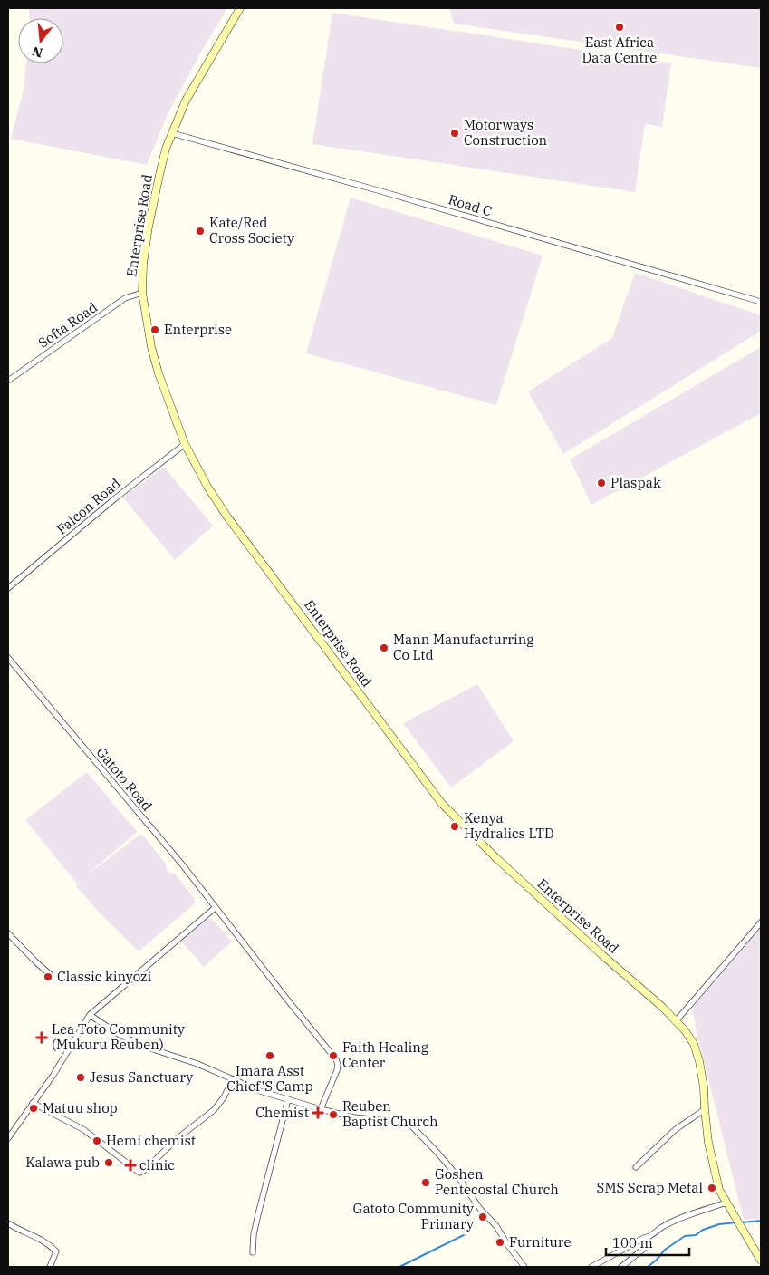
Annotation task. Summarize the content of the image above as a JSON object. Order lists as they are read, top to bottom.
{
  "streets": {
    "main road": ["Enterprise Road"],
    "street": [
      "Road C",
      "Softa Road",
      "Falcon Road",
      "Gatoto Road"
    ]
  },
  "crossings": [
    ["Road C", "Enterprise Road"],
    ["Enterprise Road", "Softa Road"],
    ["Enterprise Road", "Falcon Road"]
  ],
  "places": {
    "other": [
      "East Africa Data Centre",
      "Motorways Construction",
      "Kate/Red Cross Society",
      "Enterprise",
      "Plaspak",
      "Mann Manufacturring Co Ltd",
      "Kenya Hydralics LTD",
      "Classic kinyozi",
      "Imara Asst Chief'S Camp",
      "Faith Healing Center",
      "Jesus Sanctuary",
      "Matuu shop",
      "Reuben Baptist Church",
      "Hemi chemist",
      "Kalawa pub",
      "Goshen Pentecostal Church",
      "SMS Scrap Metal",
      "Gatoto Community Primary",
      "Furniture"
    ],
    "health": ["Lea Toto Community (Mukuru Reuben)", "Chemist", "clinic"]
  },
  "scale_bar": "100 m",
  "north": "bottom"
}
